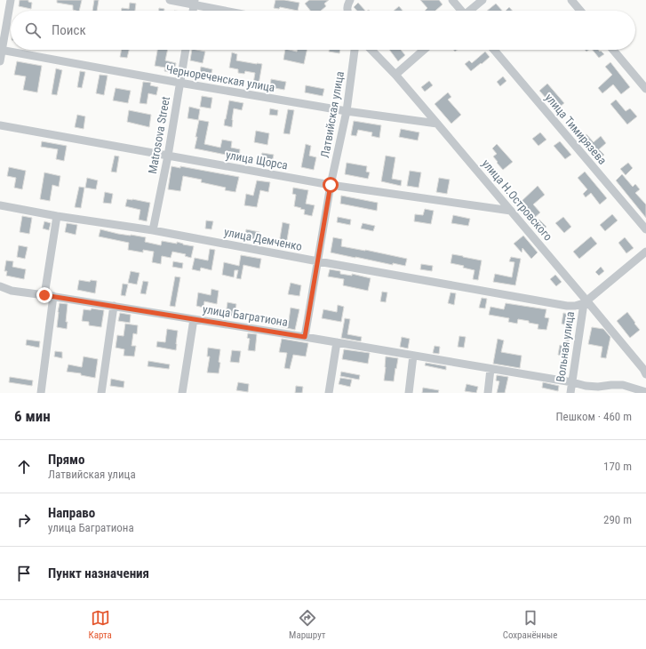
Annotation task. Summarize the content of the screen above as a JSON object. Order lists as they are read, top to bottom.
{
  "streets": {
    "street": [
      "Чернореченская улица",
      "Латвийская улица",
      "улица Тимирязева",
      "Matrosova Street",
      "улица Щорса",
      "улица Н.Островского",
      "улица Демченко",
      "улица Багратиона",
      "Вольная улица"
    ]
  },
  "crossings": [
    ["Чернореченская улица", "Латвийская улица"],
    ["Чернореченская улица", "Matrosova Street"],
    ["Чернореченская улица", "улица Н.Островского"],
    ["Латвийская улица", "улица Щорса"],
    ["Латвийская улица", "улица Демченко"],
    ["Латвийская улица", "улица Багратиона"],
    ["Matrosova Street", "улица Щорса"],
    ["Matrosova Street", "улица Демченко"],
    ["улица Щорса", "улица Н.Островского"],
    ["улица Н.Островского", "улица Демченко"],
    ["улица Н.Островского", "Вольная улица"],
    ["улица Демченко", "Вольная улица"],
    ["улица Багратиона", "Вольная улица"]
  ],
  "page": {
    "search": "Поиск",
    "heading": ["6 мин", "Пешком · 460 m"],
    "list": [
      ["Прямо", "Латвийская улица", "170 m"],
      ["Направо", "улица Багратиона", "290 m"],
      "Пункт назначения"
    ],
    "nav": ["Карта", "Маршрут", "Сохранённые"]
  }
}
